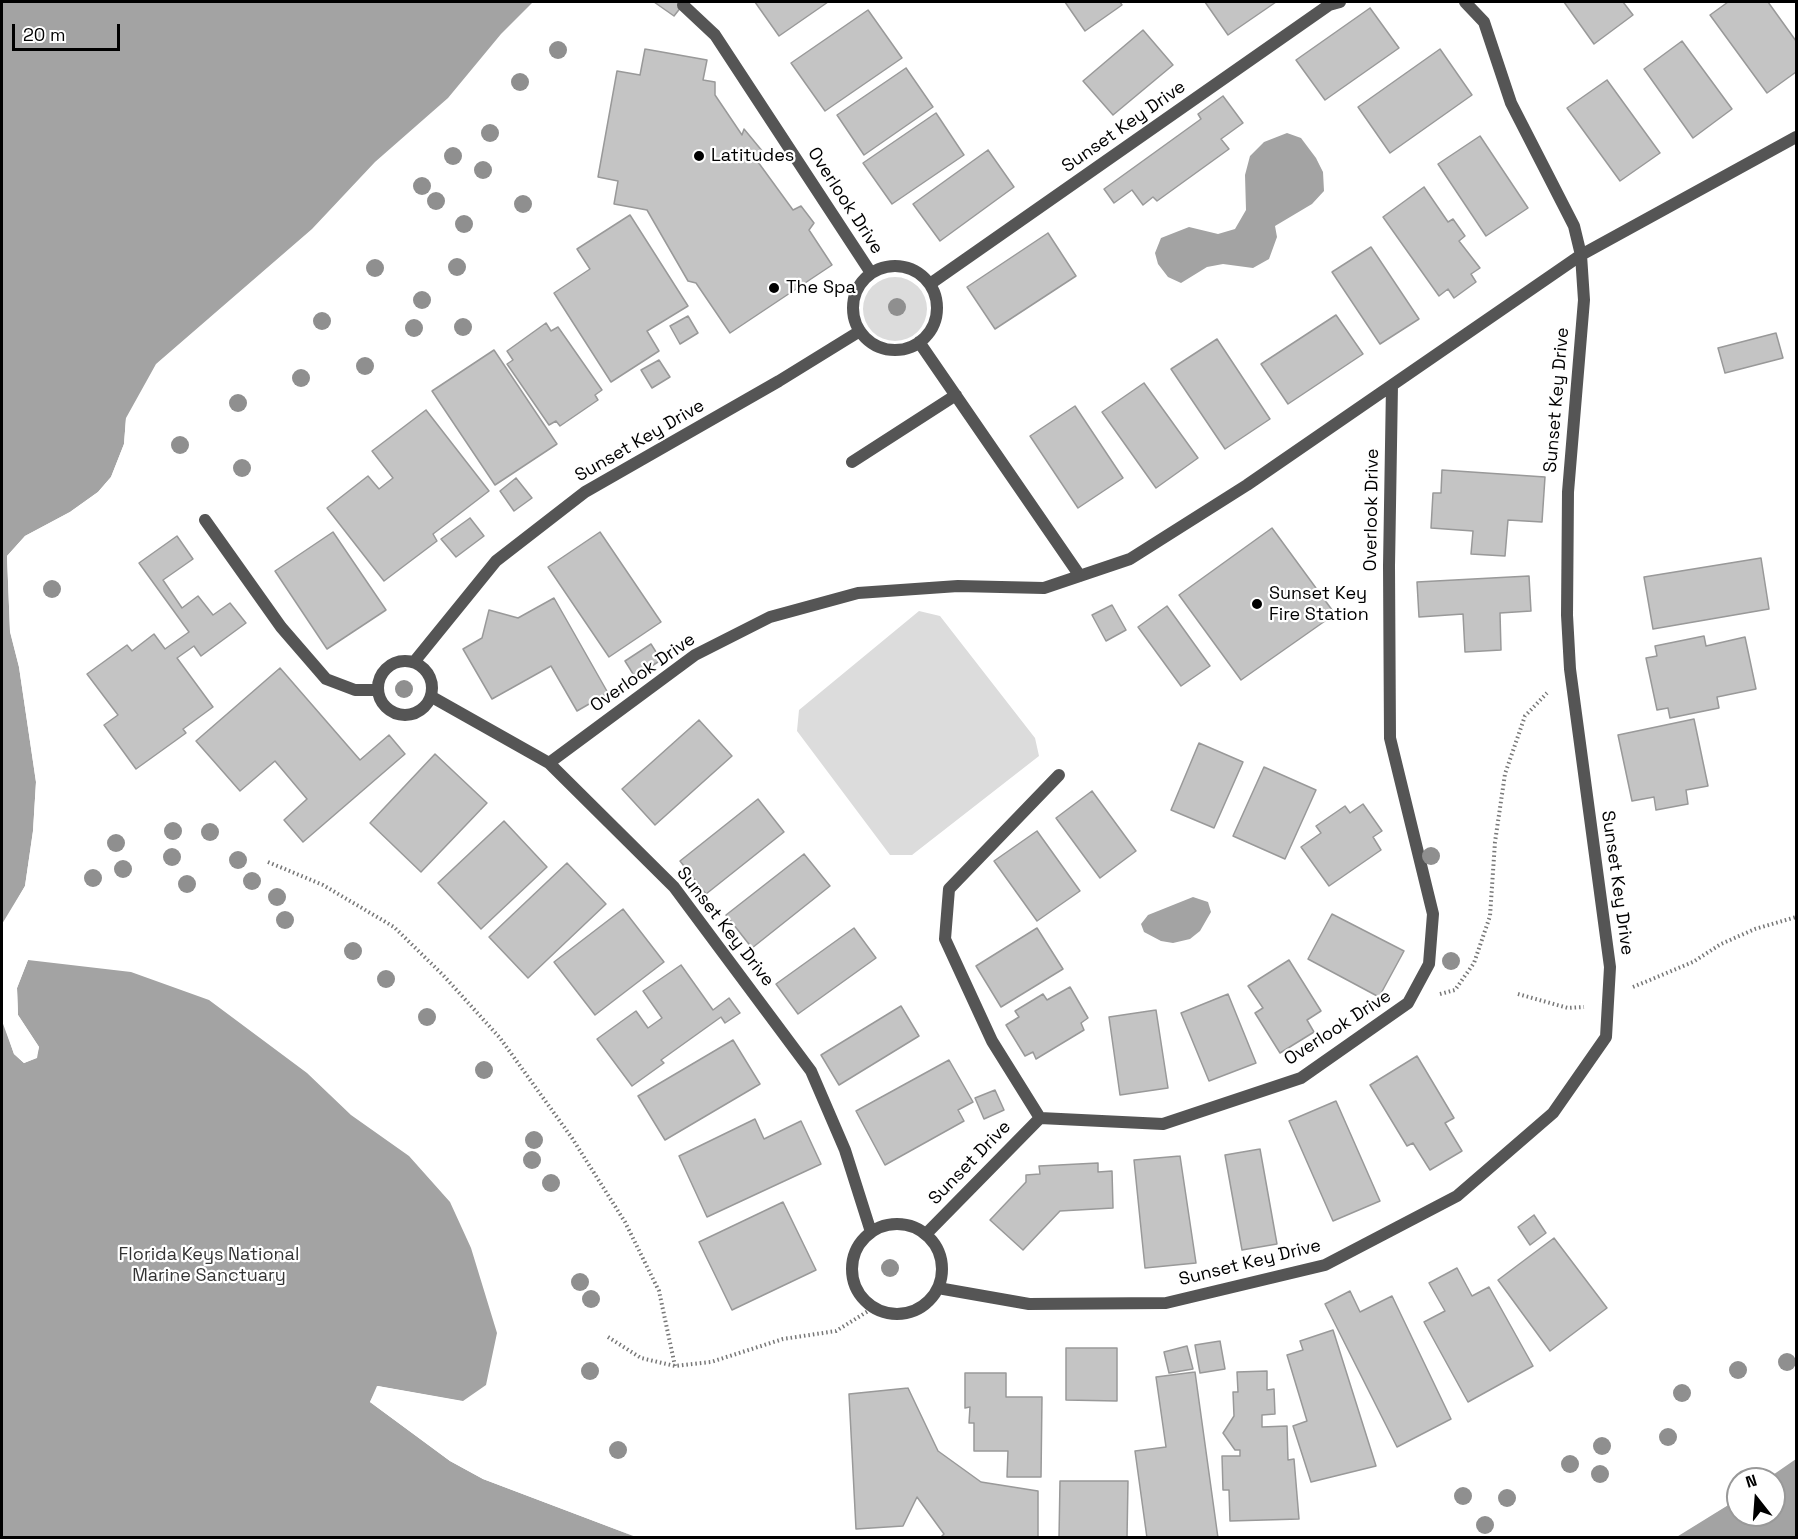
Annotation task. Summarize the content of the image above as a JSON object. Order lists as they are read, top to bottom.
{
  "streets": {
    "lane": ["Sunset Key Drive", "Overlook Drive", "Sunset Drive"]
  },
  "crossings": [
    ["Sunset Key Drive", "Overlook Drive"],
    ["Sunset Key Drive", "Sunset Drive"],
    ["Overlook Drive", "Sunset Drive"]
  ],
  "parks": ["Florida Keys National Marine Sanctuary"],
  "places": ["Latitudes", "The Spa", "Sunset Key Fire Station"],
  "scale_bar": "20 m",
  "north": "top"
}
